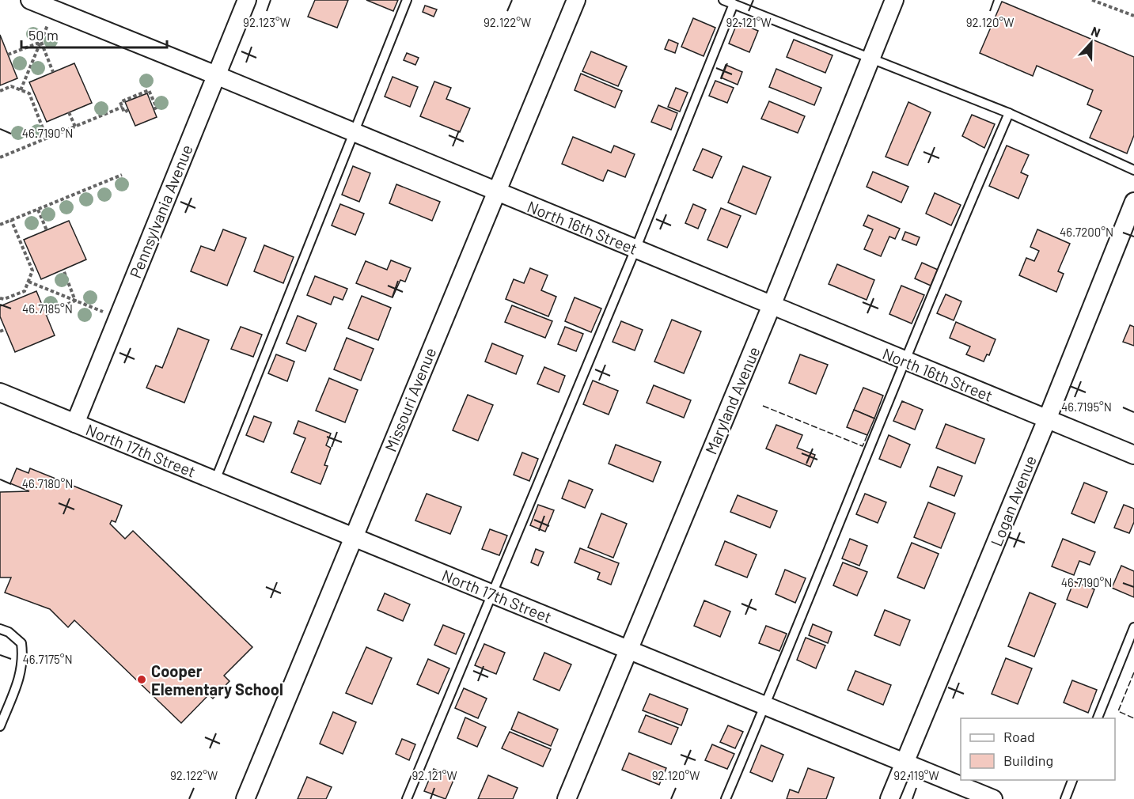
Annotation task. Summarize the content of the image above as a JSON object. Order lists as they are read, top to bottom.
{
  "streets": {
    "street": [
      "Pennsylvania Avenue",
      "North 16th Street",
      "Missouri Avenue",
      "Maryland Avenue",
      "North 17th Street",
      "Logan Avenue"
    ]
  },
  "crossings": [
    ["Pennsylvania Avenue", "North 16th Street"],
    ["Pennsylvania Avenue", "North 17th Street"],
    ["North 16th Street", "Missouri Avenue"],
    ["North 16th Street", "Maryland Avenue"],
    ["North 16th Street", "Logan Avenue"],
    ["Missouri Avenue", "North 17th Street"],
    ["Maryland Avenue", "North 17th Street"],
    ["North 17th Street", "Logan Avenue"]
  ],
  "places": ["Cooper Elementary School"],
  "legend": ["Road", "Building"],
  "scale_bar": "50 m",
  "north": "top",
  "coordinates": [
    "92.123°W",
    "92.122°W",
    "92.121°W",
    "92.120°W",
    "46.7190°N",
    "46.7200°N",
    "46.7185°N",
    "46.7195°N",
    "46.7180°N",
    "46.7175°N",
    "92.119°W"
  ]
}
